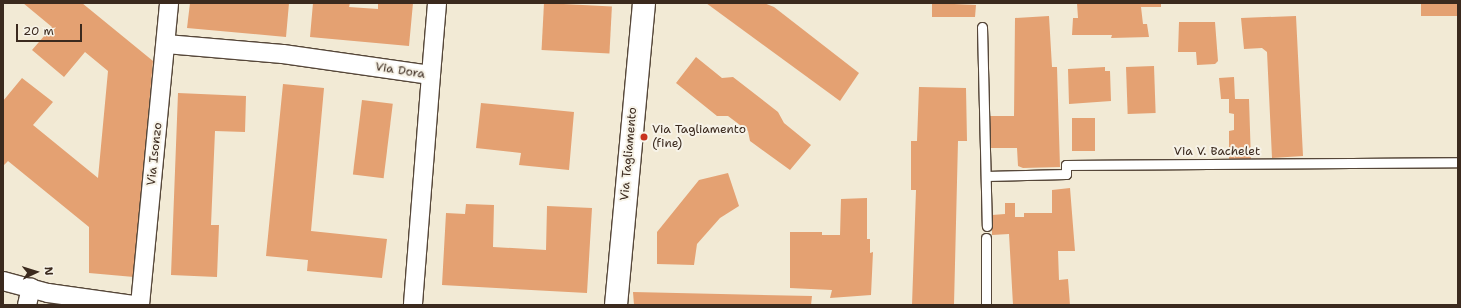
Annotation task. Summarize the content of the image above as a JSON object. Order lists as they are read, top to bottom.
{
  "streets": {
    "main road": ["Via Tagliamento"],
    "street": ["Via Dora", "Via Isonzo"],
    "lane": ["Via V. Bachelet"]
  },
  "crossings": [
    ["Via Dora", "Via Isonzo"]
  ],
  "places": ["Via Tagliamento (fine)"],
  "scale_bar": "20 m",
  "north": "right"
}
